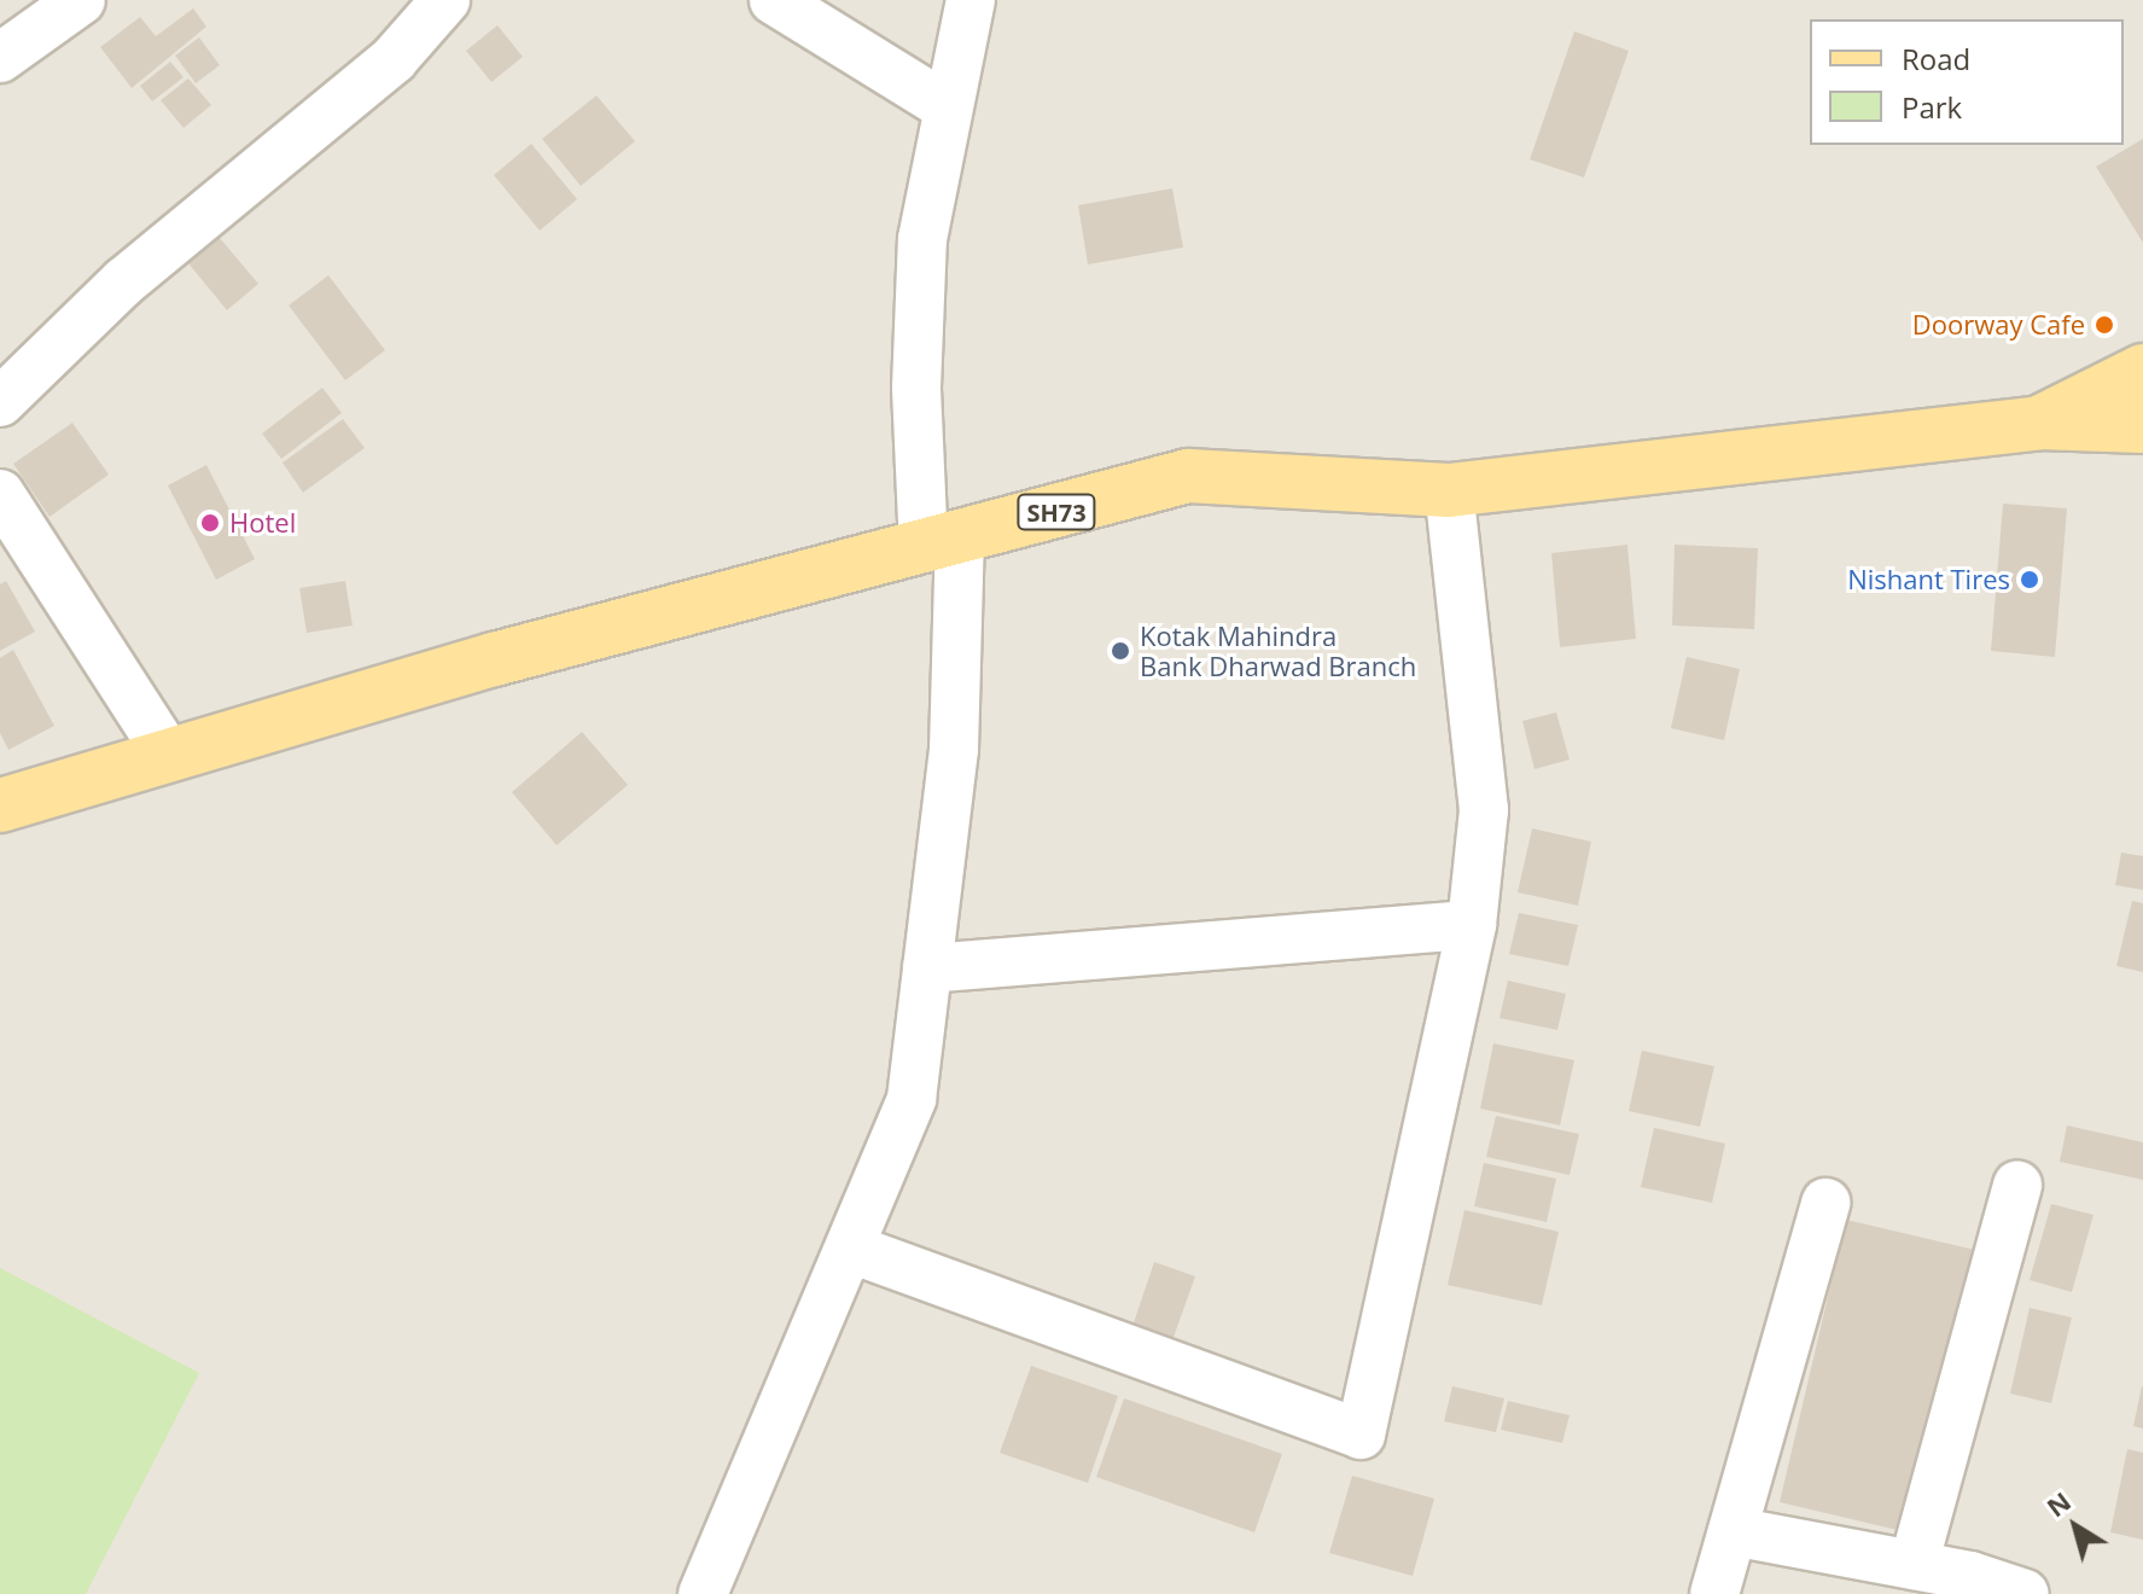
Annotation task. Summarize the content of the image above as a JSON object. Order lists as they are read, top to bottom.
{
  "streets": {
    "main road": ["SH73"]
  },
  "places": [
    "Doorway Cafe",
    "Hotel",
    "Nishant Tires",
    "Kotak Mahindra Bank Dharwad Branch"
  ],
  "legend": ["Road", "Park"],
  "north": "top left"
}
